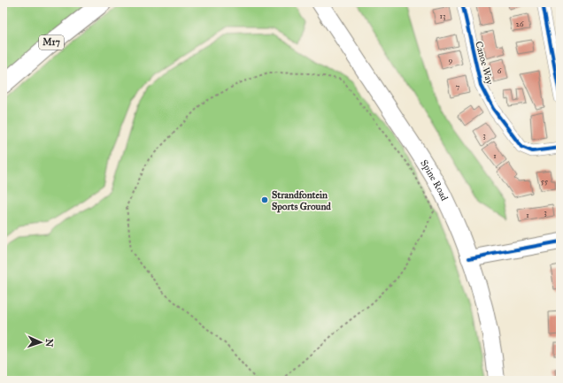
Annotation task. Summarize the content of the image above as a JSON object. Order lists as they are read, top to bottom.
{
  "streets": {
    "main road": ["M17", "Spine Road"],
    "street": ["Canoe Way"]
  },
  "places": ["Strandfontein Sports Ground"],
  "house_numbers": [
    "13",
    "26",
    "9",
    "6",
    "7",
    "3",
    "1",
    "55",
    "3",
    "1"
  ],
  "north": "right"
}
